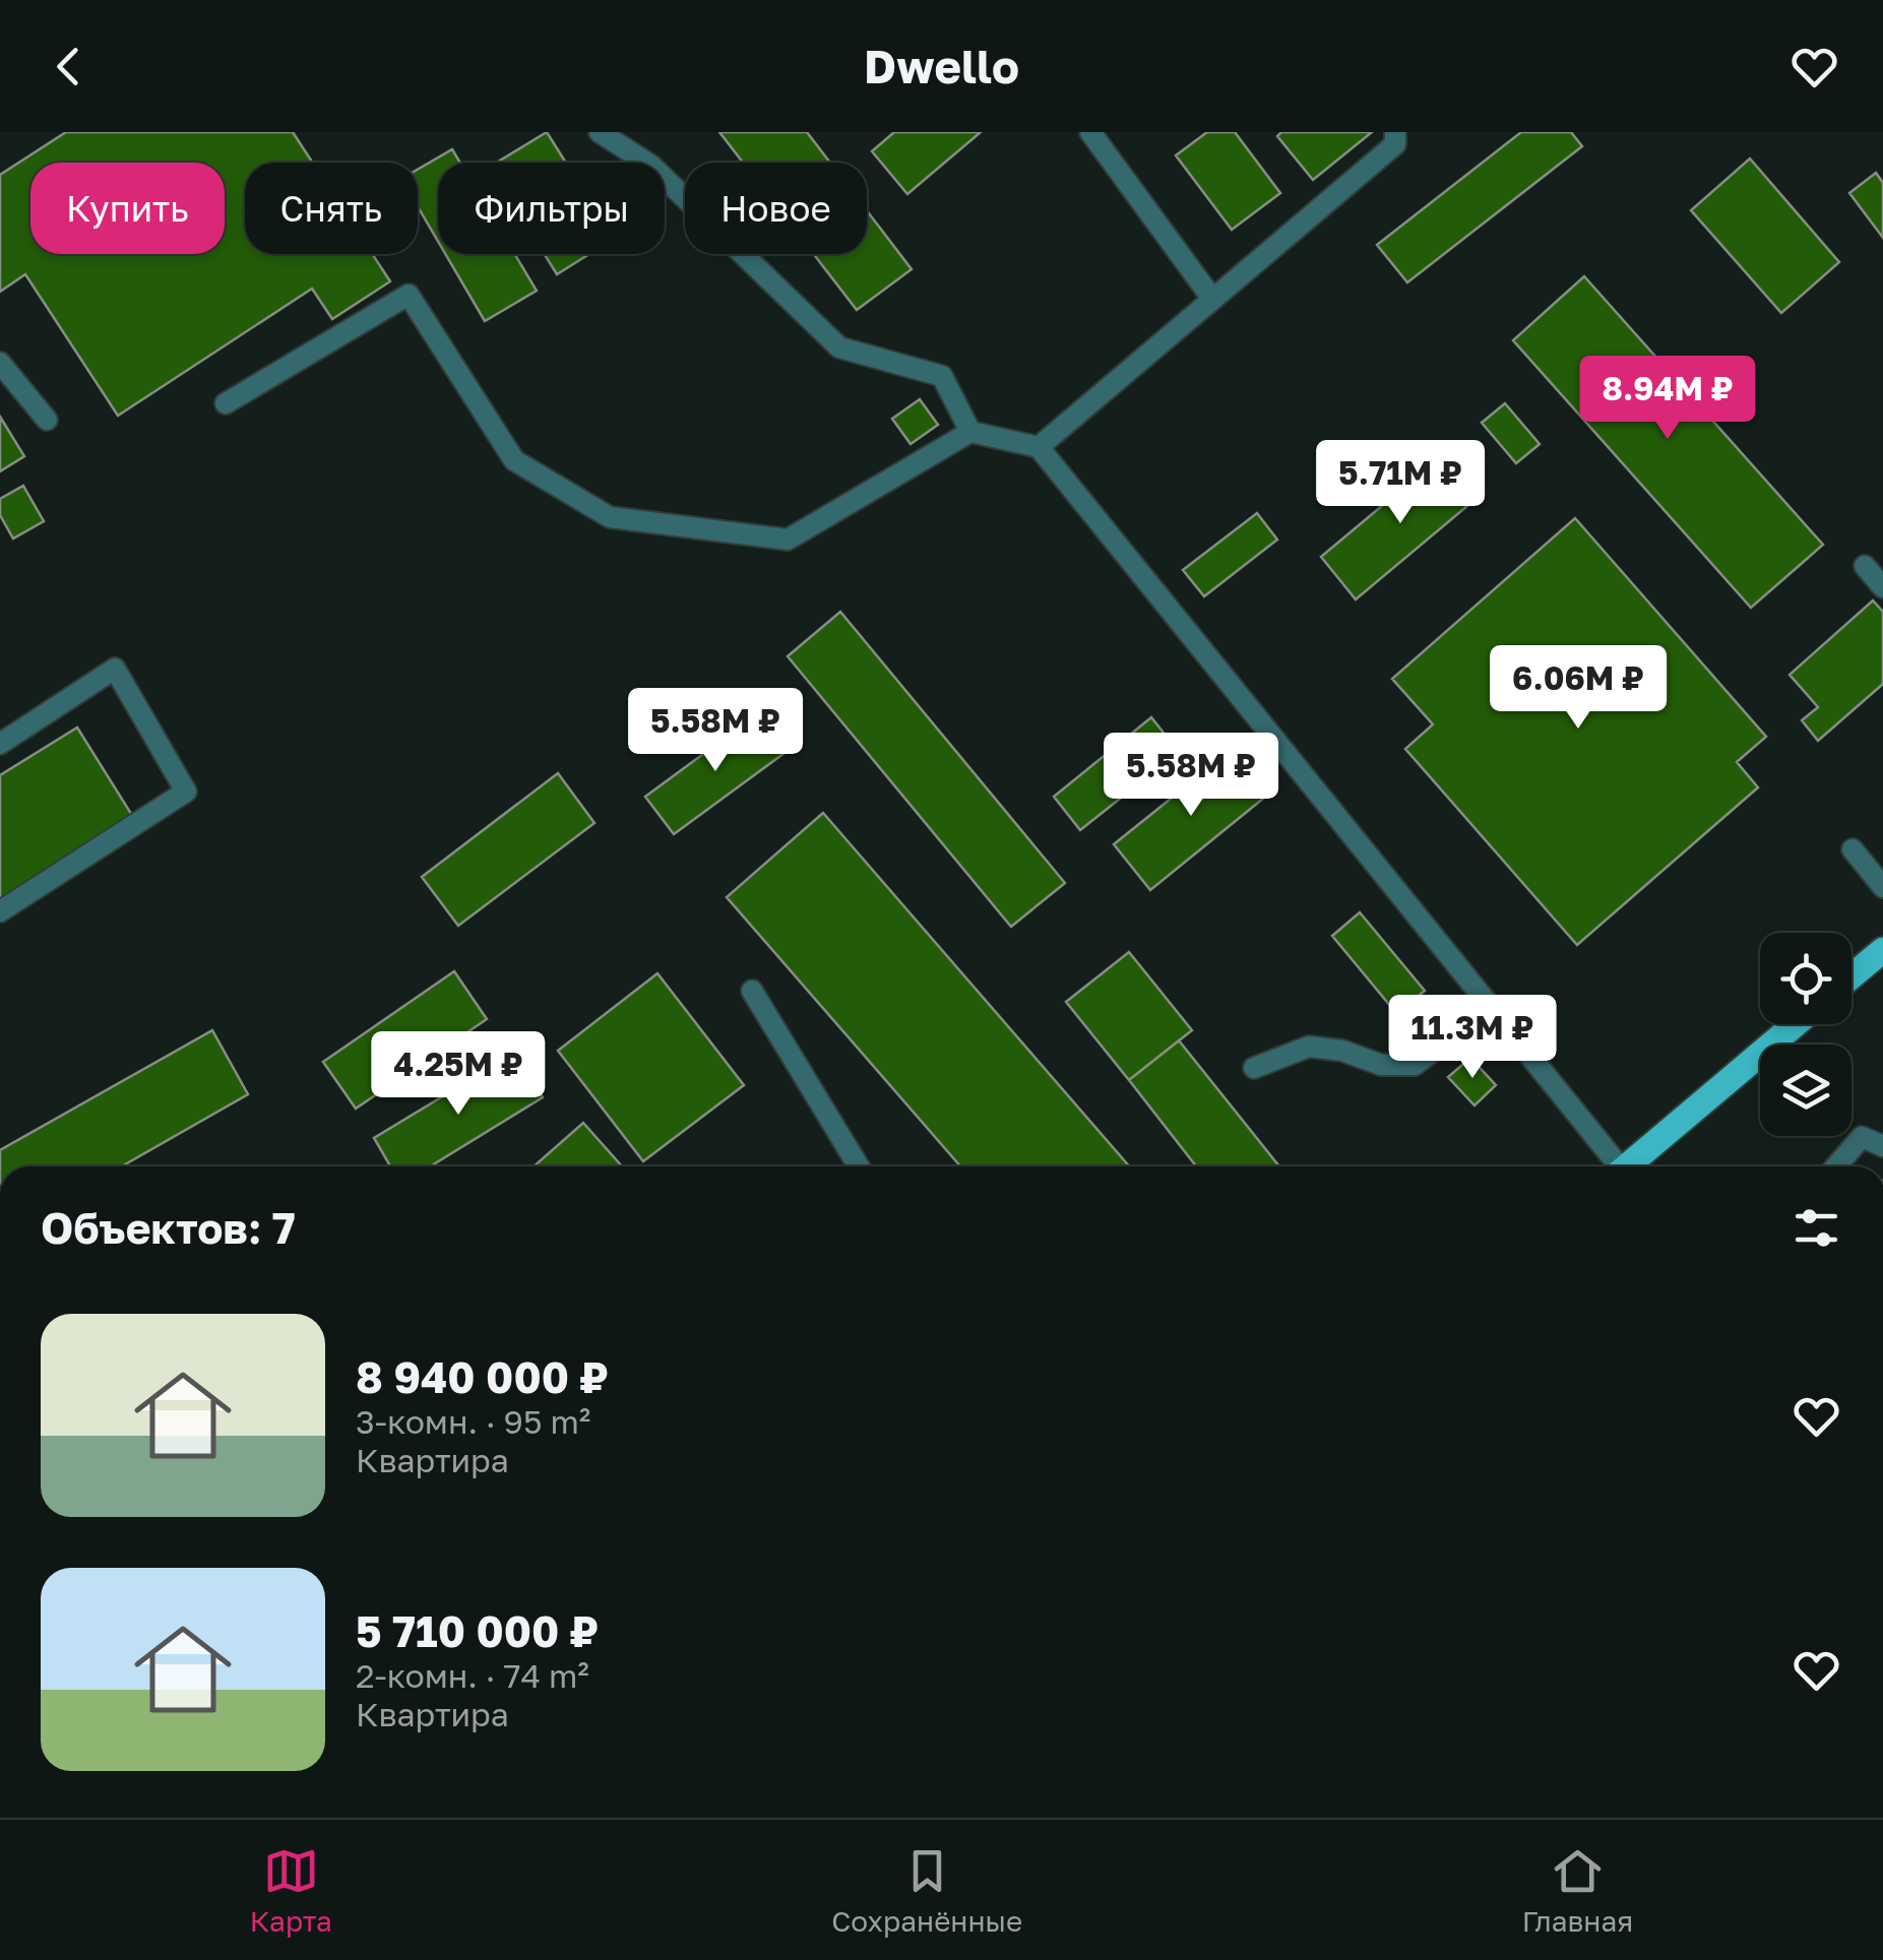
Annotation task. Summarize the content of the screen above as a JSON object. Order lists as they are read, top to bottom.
{
  "page": {
    "header": "Dwello",
    "chip": [
      "Купить",
      "Снять",
      "Фильтры",
      "Новое"
    ],
    "price": [
      "8.94M ₽",
      "5.71M ₽",
      "6.06M ₽",
      "5.58M ₽",
      "5.58M ₽",
      "11.3M ₽",
      "4.25M ₽"
    ],
    "heading": "Объектов: 7",
    "list": [
      {
        "name": "8 940 000 ₽",
        "note": "3-комн. · 95 m² · Квартира"
      },
      {
        "name": "5 710 000 ₽",
        "note": "2-комн. · 74 m² · Квартира"
      }
    ],
    "tabs": ["Карта", "Сохранённые", "Главная"]
  }
}
